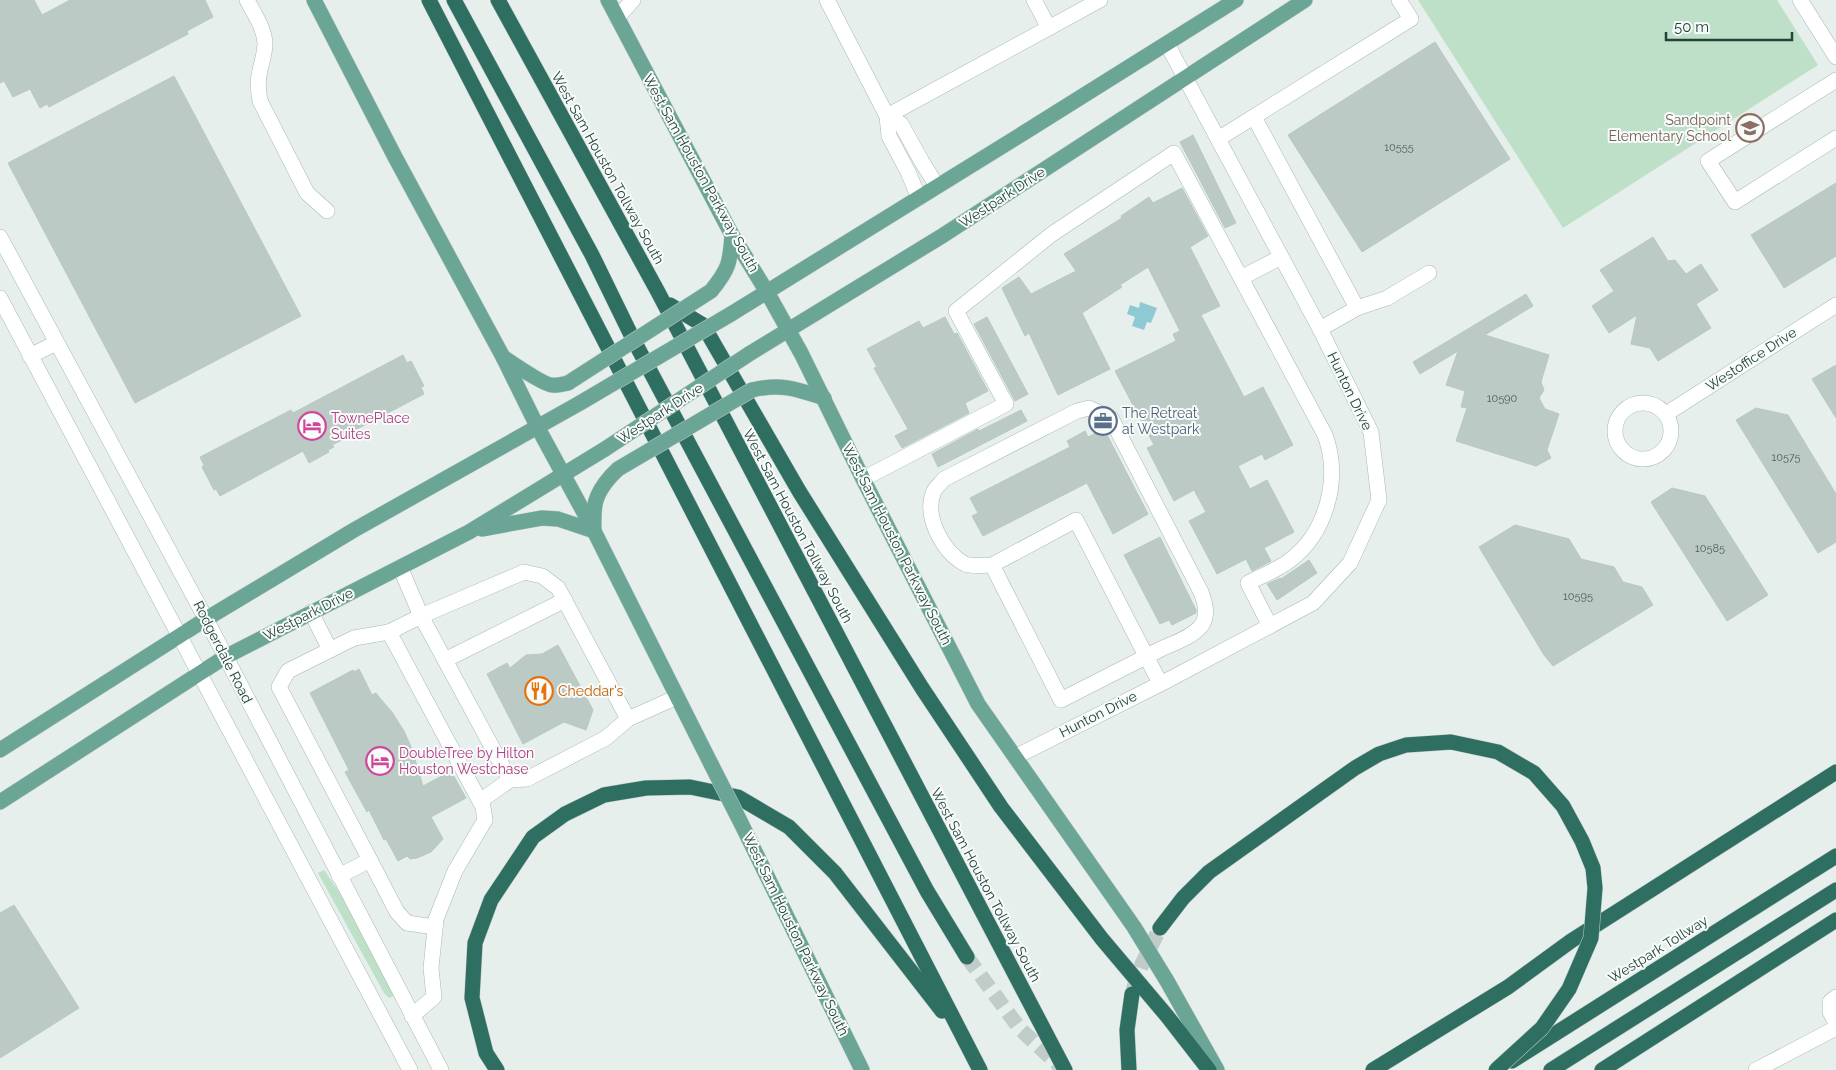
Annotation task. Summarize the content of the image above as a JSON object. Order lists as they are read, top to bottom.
{
  "streets": {
    "highway": ["West Sam Houston Tollway South", "Westpark Tollway"],
    "main road": ["West Sam Houston Parkway South", "Westpark Drive"],
    "street": ["Westoffice Drive", "Hunton Drive", "Rodgerdale Road"]
  },
  "crossings": [
    ["West Sam Houston Parkway South", "Westpark Drive"],
    ["West Sam Houston Parkway South", "Hunton Drive"],
    ["Westpark Drive", "Hunton Drive"],
    ["Westpark Drive", "Rodgerdale Road"]
  ],
  "places": {
    "school or university": ["Sandpoint Elementary School"],
    "office": ["The Retreat at Westpark"],
    "hotel": ["TownePlace Suites", "DoubleTree by Hilton Houston Westchase"],
    "restaurant": ["Cheddar's"]
  },
  "house_numbers": [
    "10555",
    "10590",
    "10575",
    "10585",
    "10595"
  ],
  "scale_bar": "50 m"
}
